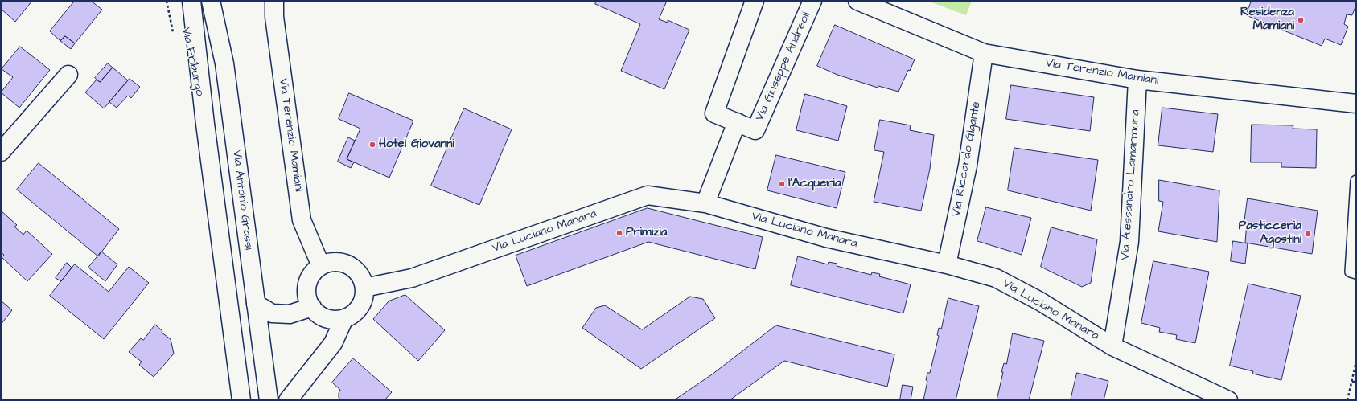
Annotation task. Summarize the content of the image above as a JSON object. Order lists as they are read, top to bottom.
{
  "streets": {
    "street": [
      "Via Friburgo",
      "Via Giuseppe Andreoli",
      "Via Terenzio Mamiani",
      "Via Riccardo Gigante",
      "Via Alessandro Lamarmora",
      "Via Antonio Grassi",
      "Via Luciano Manara"
    ]
  },
  "crossings": [
    ["Via Giuseppe Andreoli", "Via Luciano Manara"],
    ["Via Terenzio Mamiani", "Via Riccardo Gigante"],
    ["Via Terenzio Mamiani", "Via Alessandro Lamarmora"],
    ["Via Terenzio Mamiani", "Via Luciano Manara"],
    ["Via Riccardo Gigante", "Via Luciano Manara"],
    ["Via Alessandro Lamarmora", "Via Luciano Manara"]
  ],
  "places": [
    "Residenza Mamiani",
    "Hotel Giovanni",
    "l'Acqueria",
    "Primizia",
    "Pasticceria Agostini"
  ]
}
